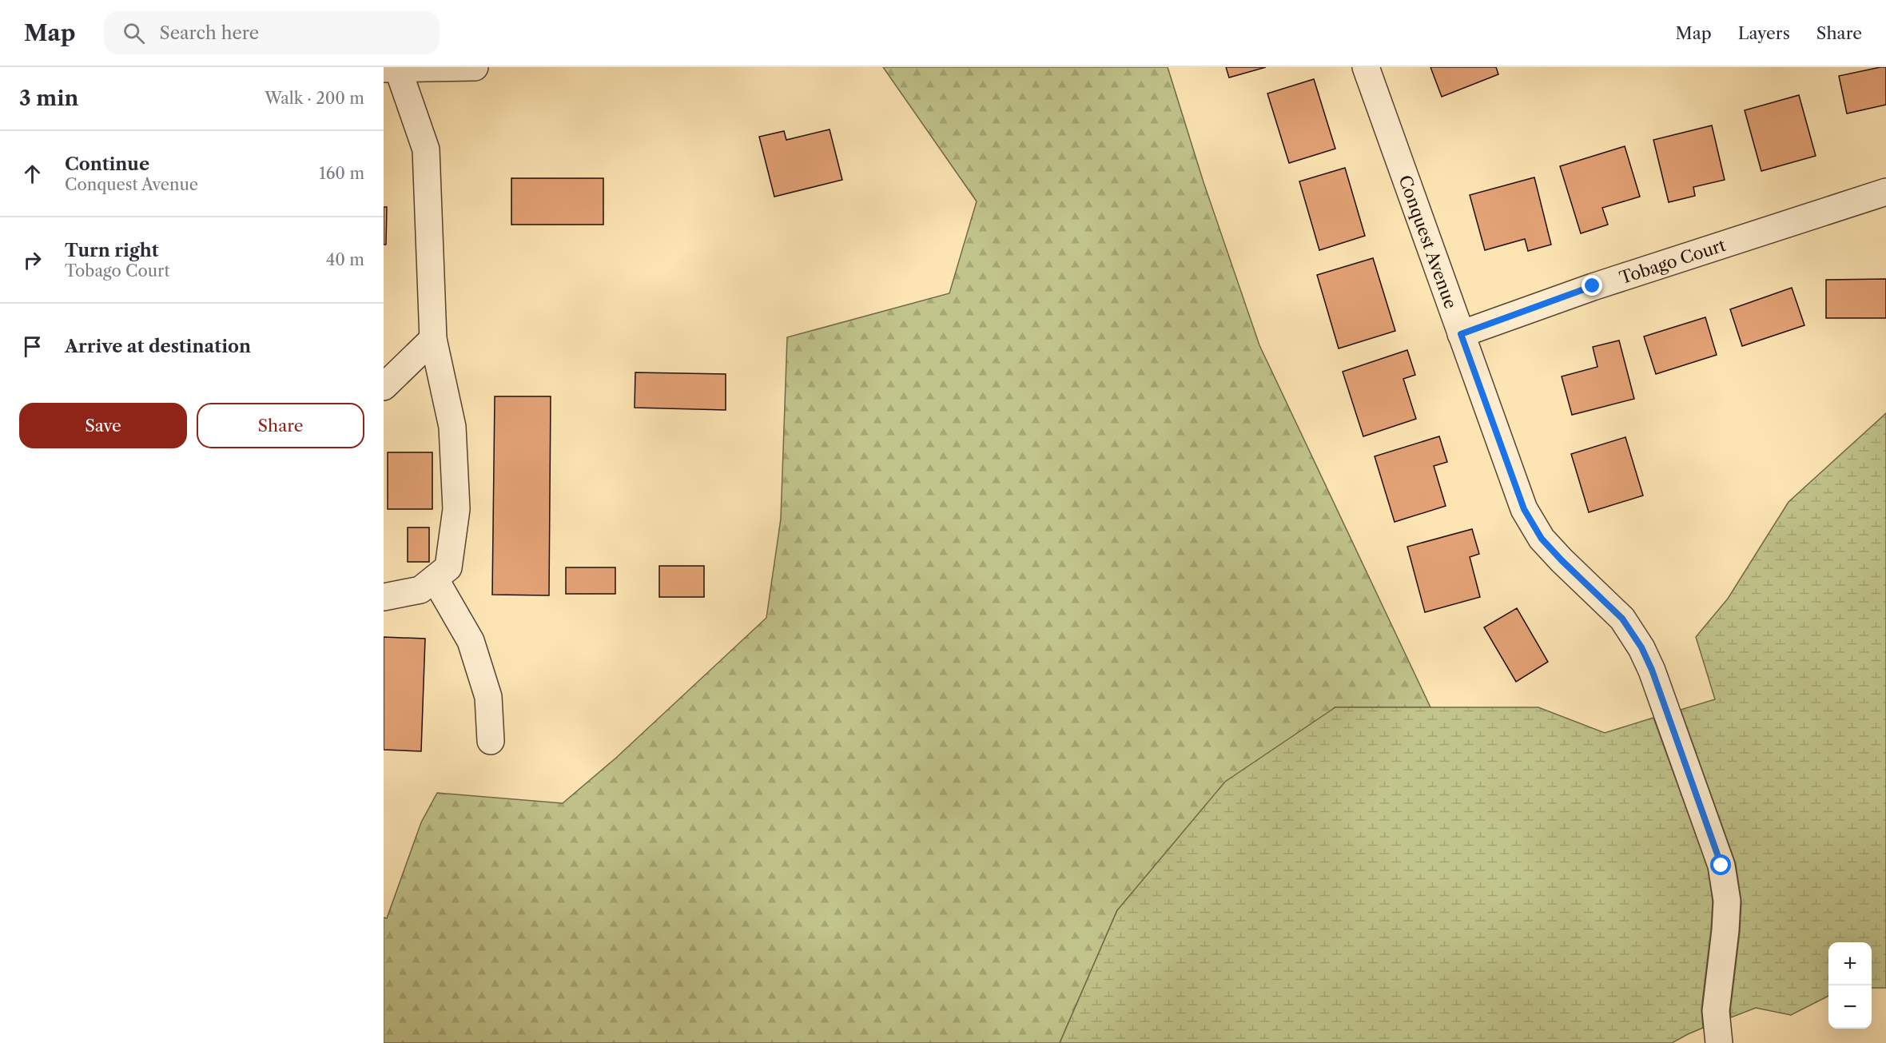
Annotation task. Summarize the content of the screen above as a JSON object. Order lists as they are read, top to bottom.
{
  "streets": {
    "street": ["Conquest Avenue", "Tobago Court"]
  },
  "crossings": [
    ["Conquest Avenue", "Tobago Court"]
  ],
  "page": {
    "header": "Map",
    "search": "Search here",
    "nav": ["Map", "Layers", "Share"],
    "heading": ["3 min", "Walk · 200 m"],
    "list": [
      ["Continue", "Conquest Avenue", "160 m"],
      ["Turn right", "Tobago Court", "40 m"],
      "Arrive at destination"
    ],
    "buttons": ["Save", "Share"],
    "map_buttons": ["+", "−"]
  }
}
